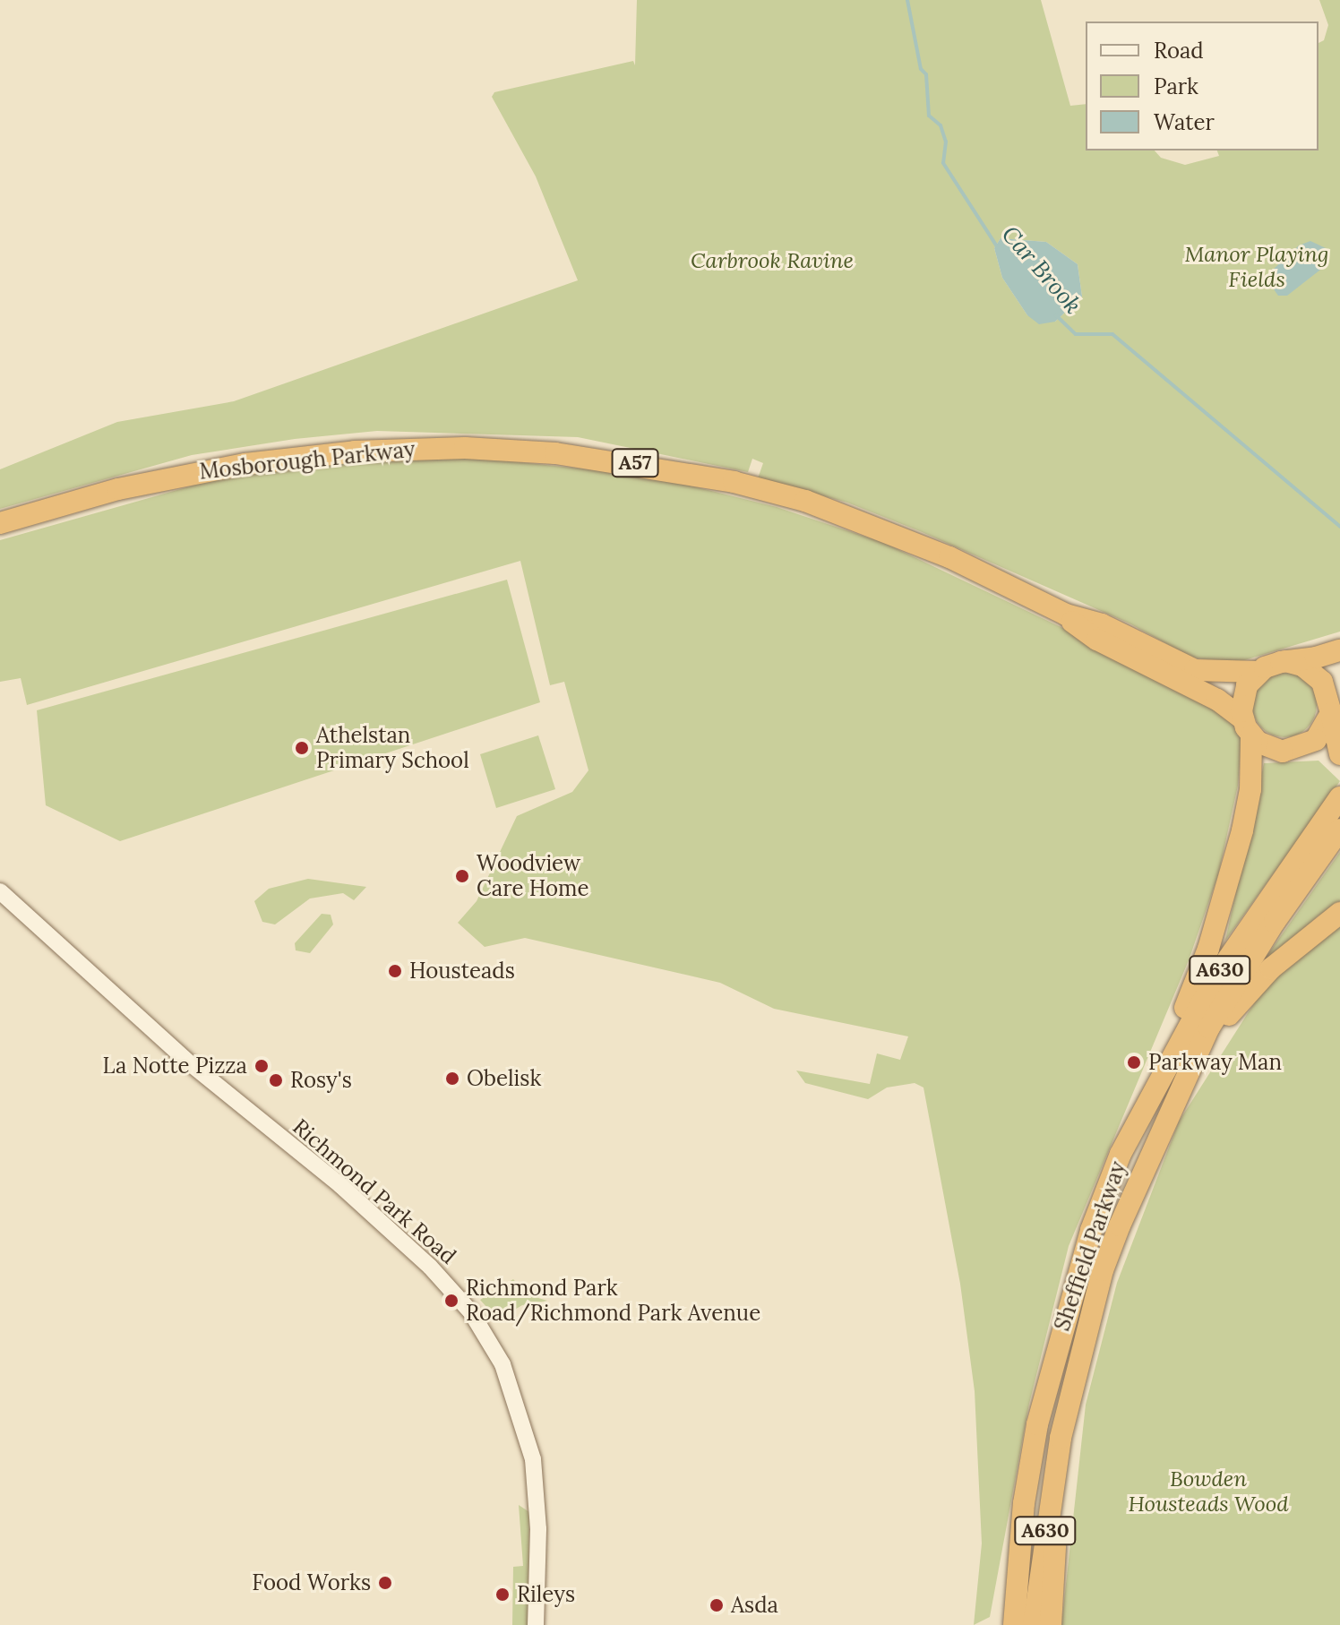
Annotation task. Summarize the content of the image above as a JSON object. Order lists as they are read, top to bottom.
{
  "streets": {
    "highway": [
      "Mosborough Parkway",
      "A57",
      "A630",
      "Sheffield Parkway"
    ],
    "street": ["Richmond Park Road"]
  },
  "crossings": [
    ["Mosborough Parkway", "A57"]
  ],
  "water": ["Car Brook"],
  "parks": ["Manor Playing Fields", "Carbrook Ravine", "Bowden Housteads Wood"],
  "places": [
    "Athelstan Primary School",
    "Woodview Care Home",
    "Housteads",
    "Parkway Man",
    "La Notte Pizza",
    "Obelisk",
    "Rosy's",
    "Richmond Park Road/Richmond Park Avenue",
    "Food Works",
    "Rileys",
    "Asda"
  ],
  "legend": ["Road", "Park", "Water"]
}
